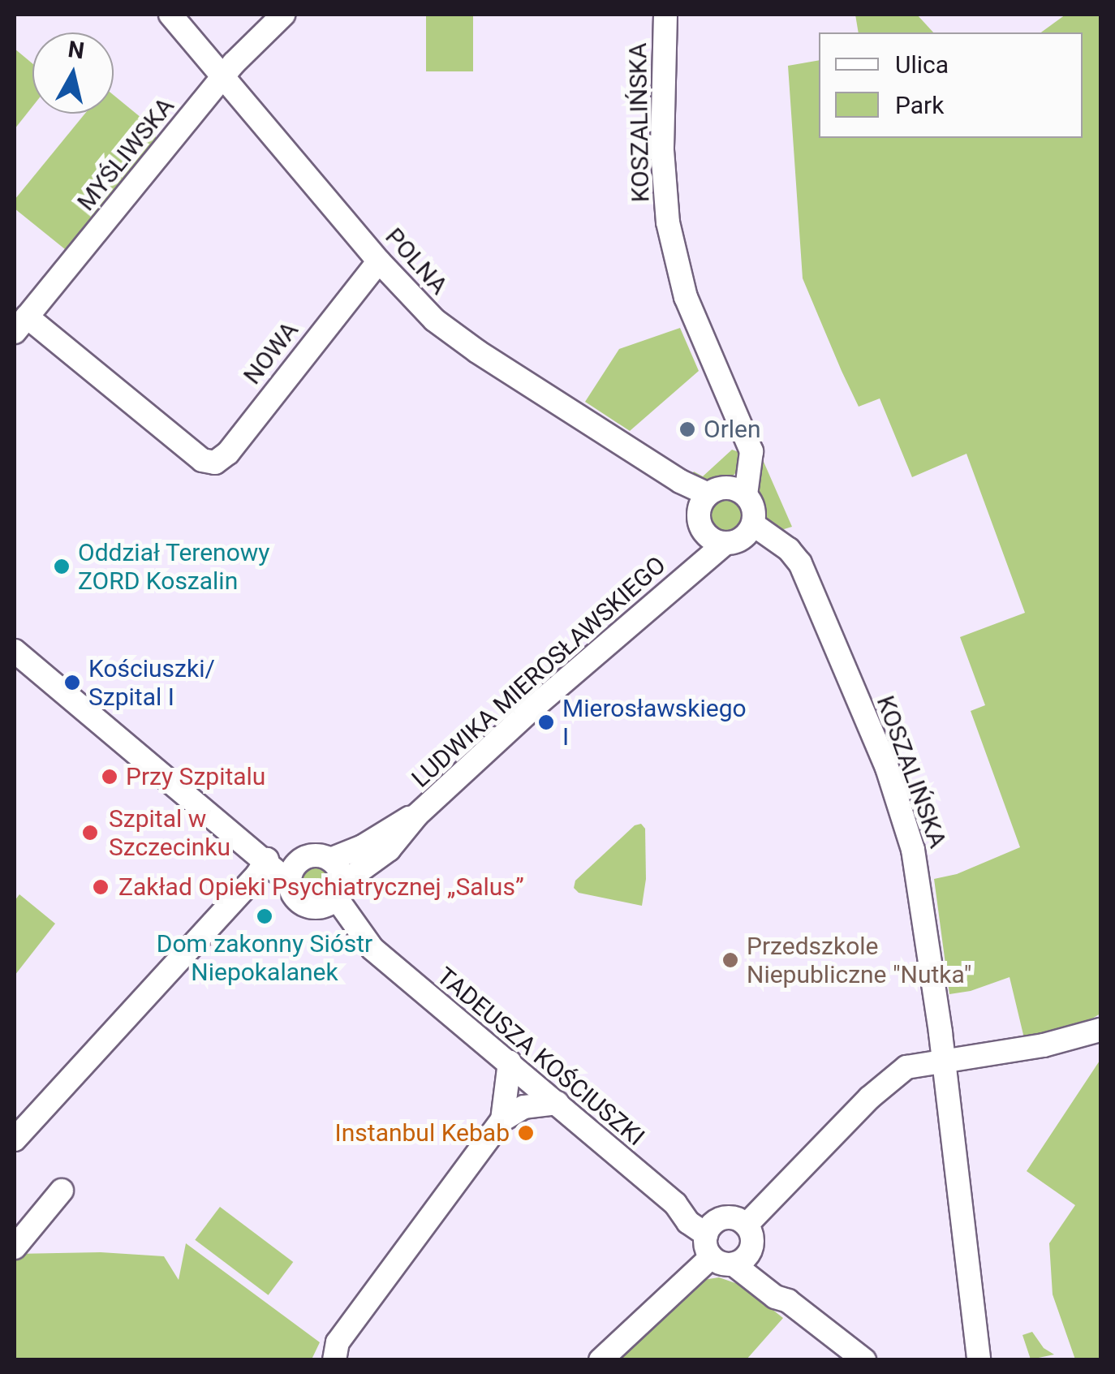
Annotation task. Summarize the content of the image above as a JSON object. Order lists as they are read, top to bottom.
{
  "streets": {
    "street": [
      "KOSZALIŃSKA",
      "MYŚLIWSKA",
      "POLNA",
      "NOWA",
      "LUDWIKA MIEROSŁAWSKIEGO",
      "TADEUSZA KOŚCIUSZKI"
    ]
  },
  "crossings": [
    ["KOSZALIŃSKA", "POLNA"],
    ["KOSZALIŃSKA", "LUDWIKA MIEROSŁAWSKIEGO"],
    ["MYŚLIWSKA", "POLNA"],
    ["MYŚLIWSKA", "NOWA"],
    ["POLNA", "NOWA"],
    ["POLNA", "LUDWIKA MIEROSŁAWSKIEGO"],
    ["LUDWIKA MIEROSŁAWSKIEGO", "TADEUSZA KOŚCIUSZKI"]
  ],
  "places": [
    "Orlen",
    "Oddział Terenowy ZORD Koszalin",
    "Kościuszki/ Szpital I",
    "Mierosławskiego I",
    "Przy Szpitalu",
    "Szpital w Szczecinku",
    "Zakład Opieki Psychiatrycznej „Salus”",
    "Dom zakonny Sióstr Niepokalanek",
    "Przedszkole Niepubliczne \"Nutka\"",
    "Instanbul Kebab"
  ],
  "legend": ["Ulica", "Park"],
  "north": "top"
}
